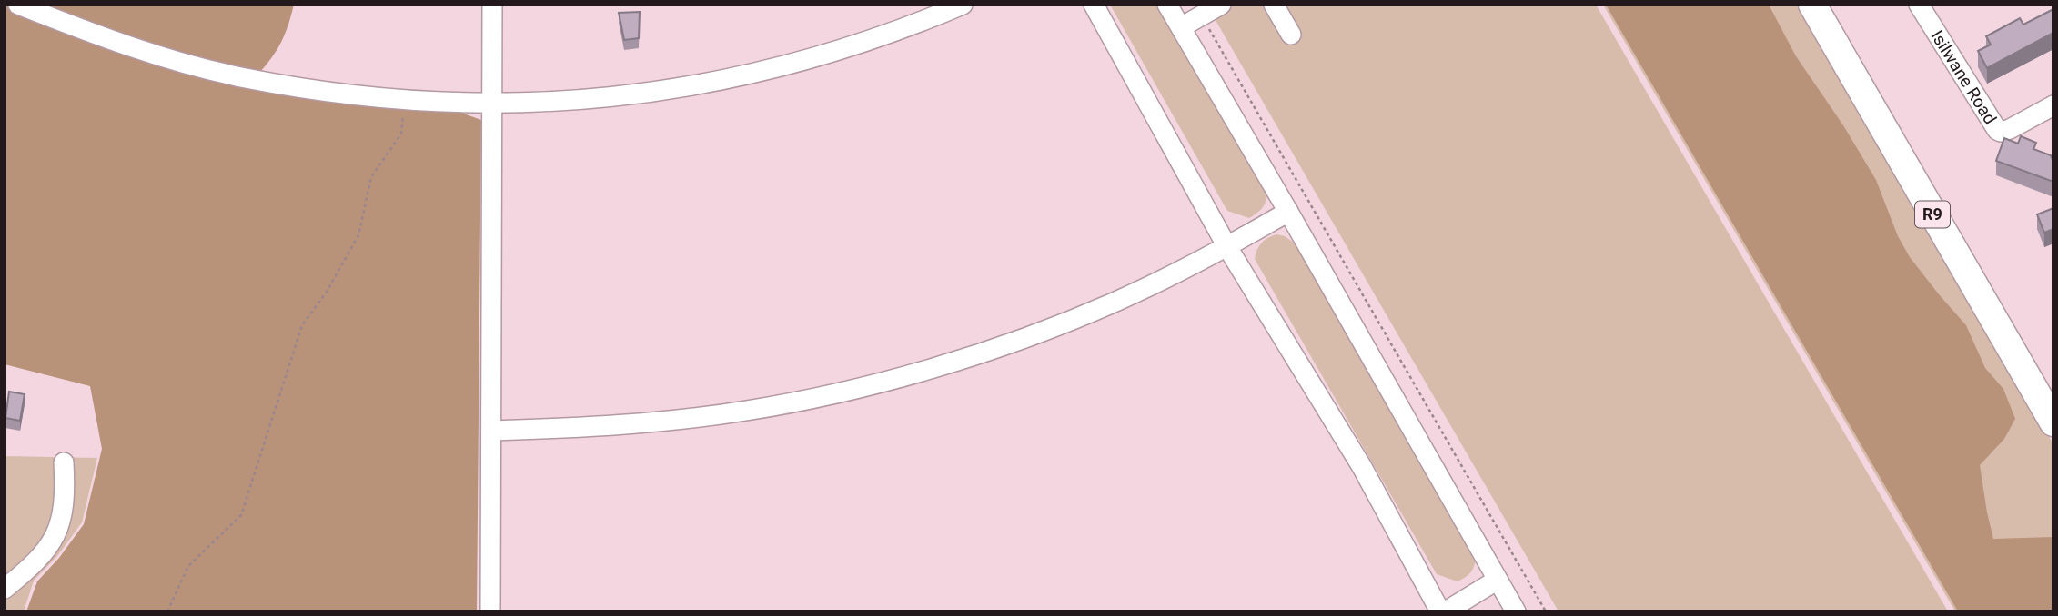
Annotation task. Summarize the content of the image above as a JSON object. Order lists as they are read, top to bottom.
{
  "streets": {
    "highway": ["R9"],
    "street": ["Isilwane Road"]
  }
}
